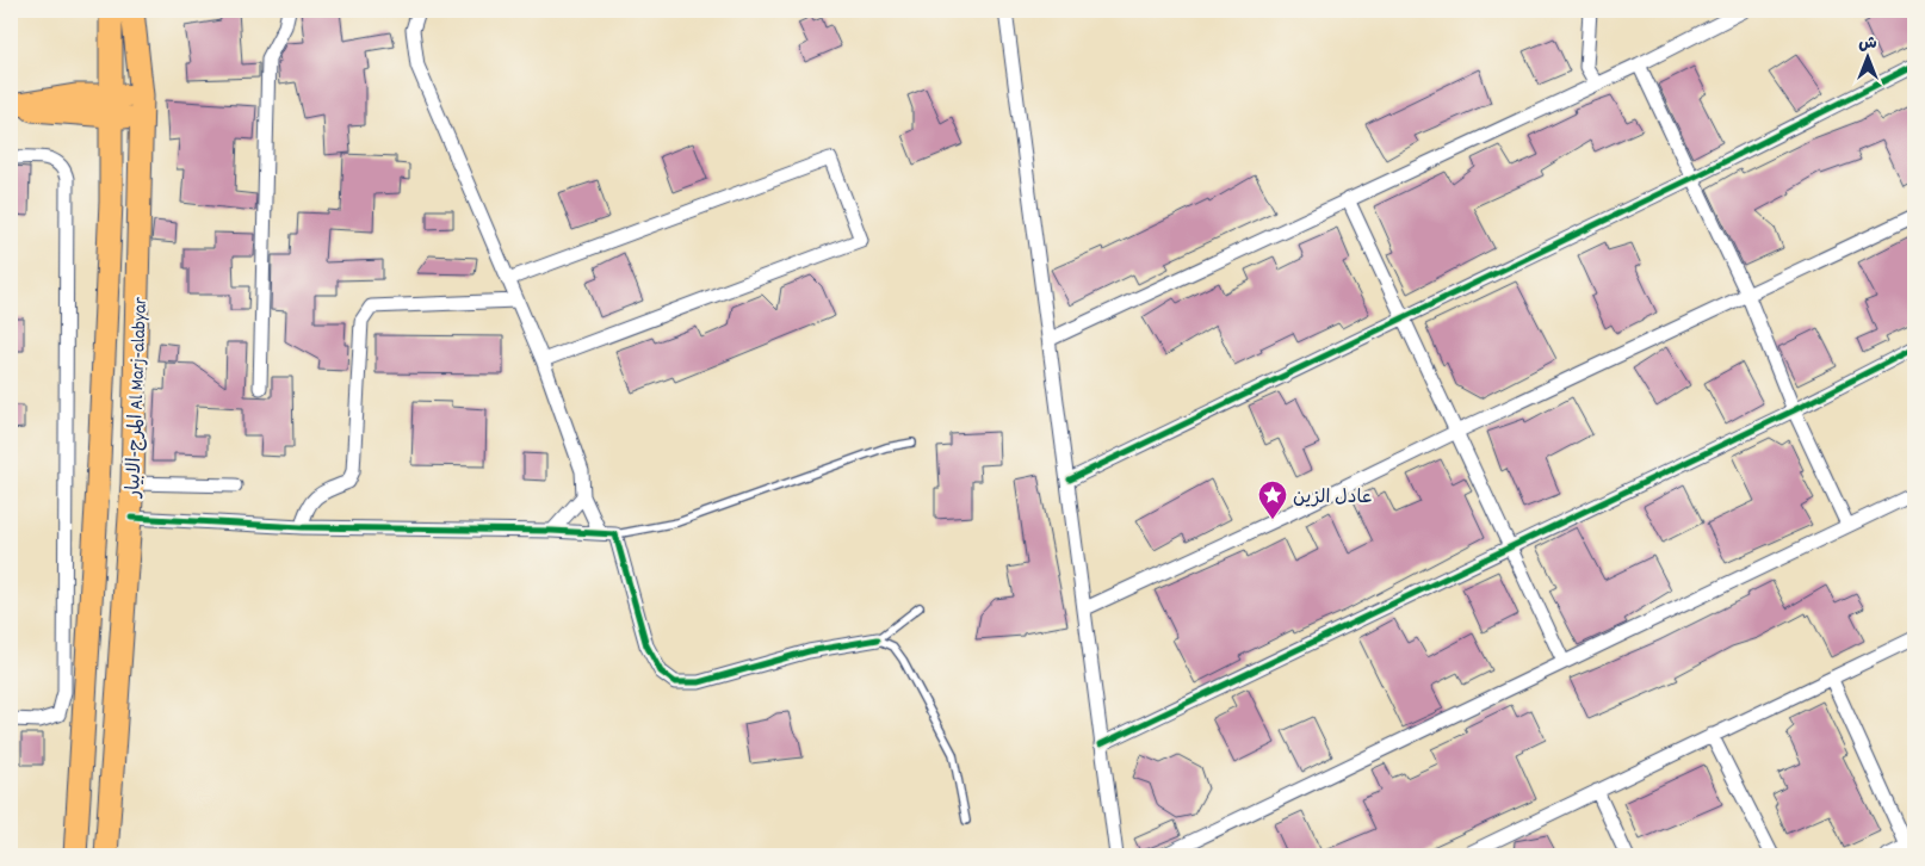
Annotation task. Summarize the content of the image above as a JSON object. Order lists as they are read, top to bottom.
{
  "streets": {
    "main road": ["المرج-الابيار Al Marj-alabyar"]
  },
  "places": {
    "place": ["عادل الزين"]
  },
  "north": "top"
}
